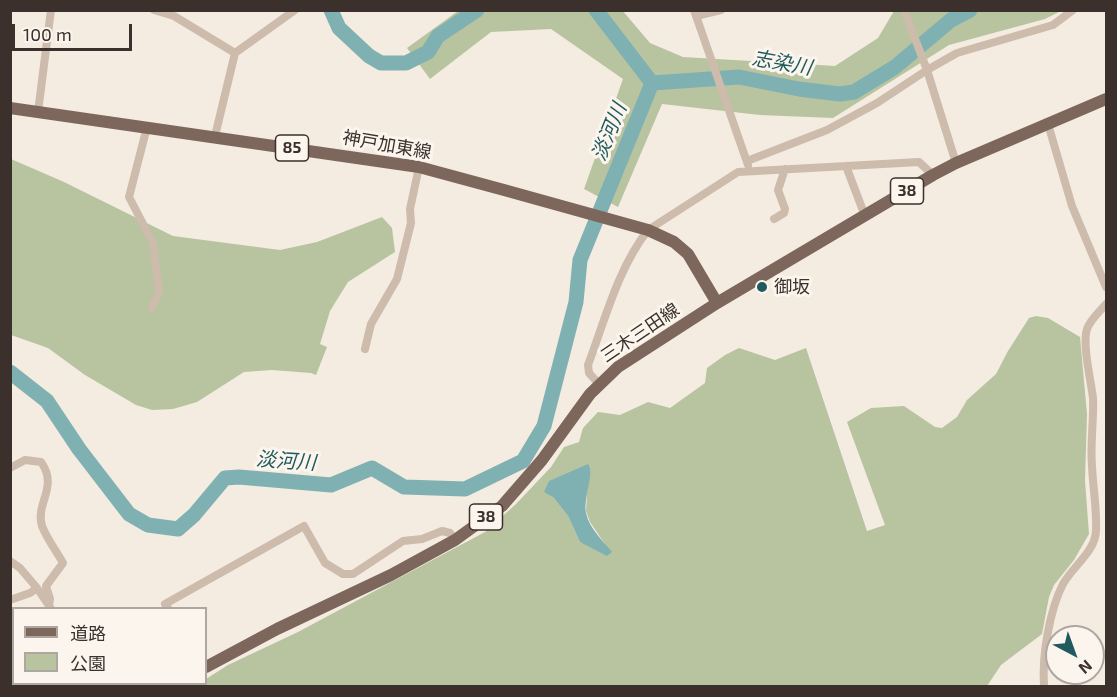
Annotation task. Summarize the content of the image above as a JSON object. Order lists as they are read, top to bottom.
{
  "streets": {
    "main road": [
      "神戸加東線",
      "85",
      "38",
      "三木三田線"
    ]
  },
  "crossings": [
    ["神戸加東線", "三木三田線"]
  ],
  "water": ["志染川", "淡河川"],
  "places": ["御坂"],
  "legend": ["道路", "公園"],
  "scale_bar": "100 m",
  "north": "bottom right"
}
